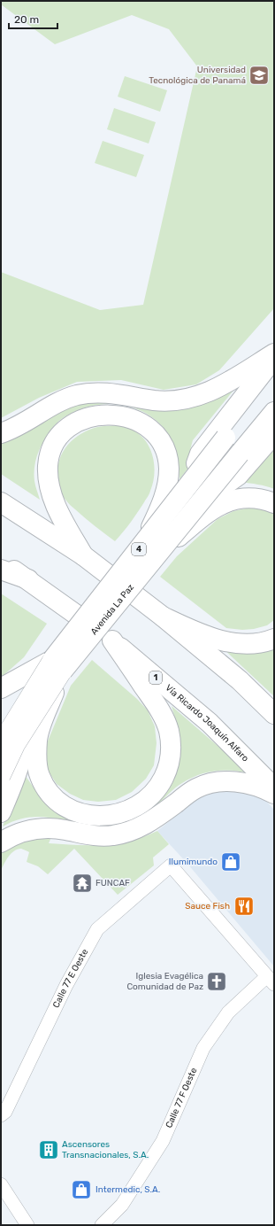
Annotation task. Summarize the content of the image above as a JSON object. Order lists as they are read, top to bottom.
{
  "streets": {
    "main road": [
      "4",
      "Avenida La Paz",
      "1",
      "Vía Ricardo Joaquín Alfaro"
    ],
    "street": ["Calle 77 E Oeste", "Calle 77 F Oeste"]
  },
  "crossings": [
    ["Calle 77 E Oeste", "Calle 77 F Oeste"]
  ],
  "places": {
    "school or university": ["Universidad Tecnológica de Panamá"],
    "shop": ["Ilumimundo", "Intermedic, S.A."],
    "temple": ["FUNCAF"],
    "restaurant": ["Sauce Fish"],
    "church": ["Iglesia Evagélica Comunidad de Paz"],
    "building": ["Ascensores Transnacionales, S.A."]
  },
  "scale_bar": "20 m"
}
